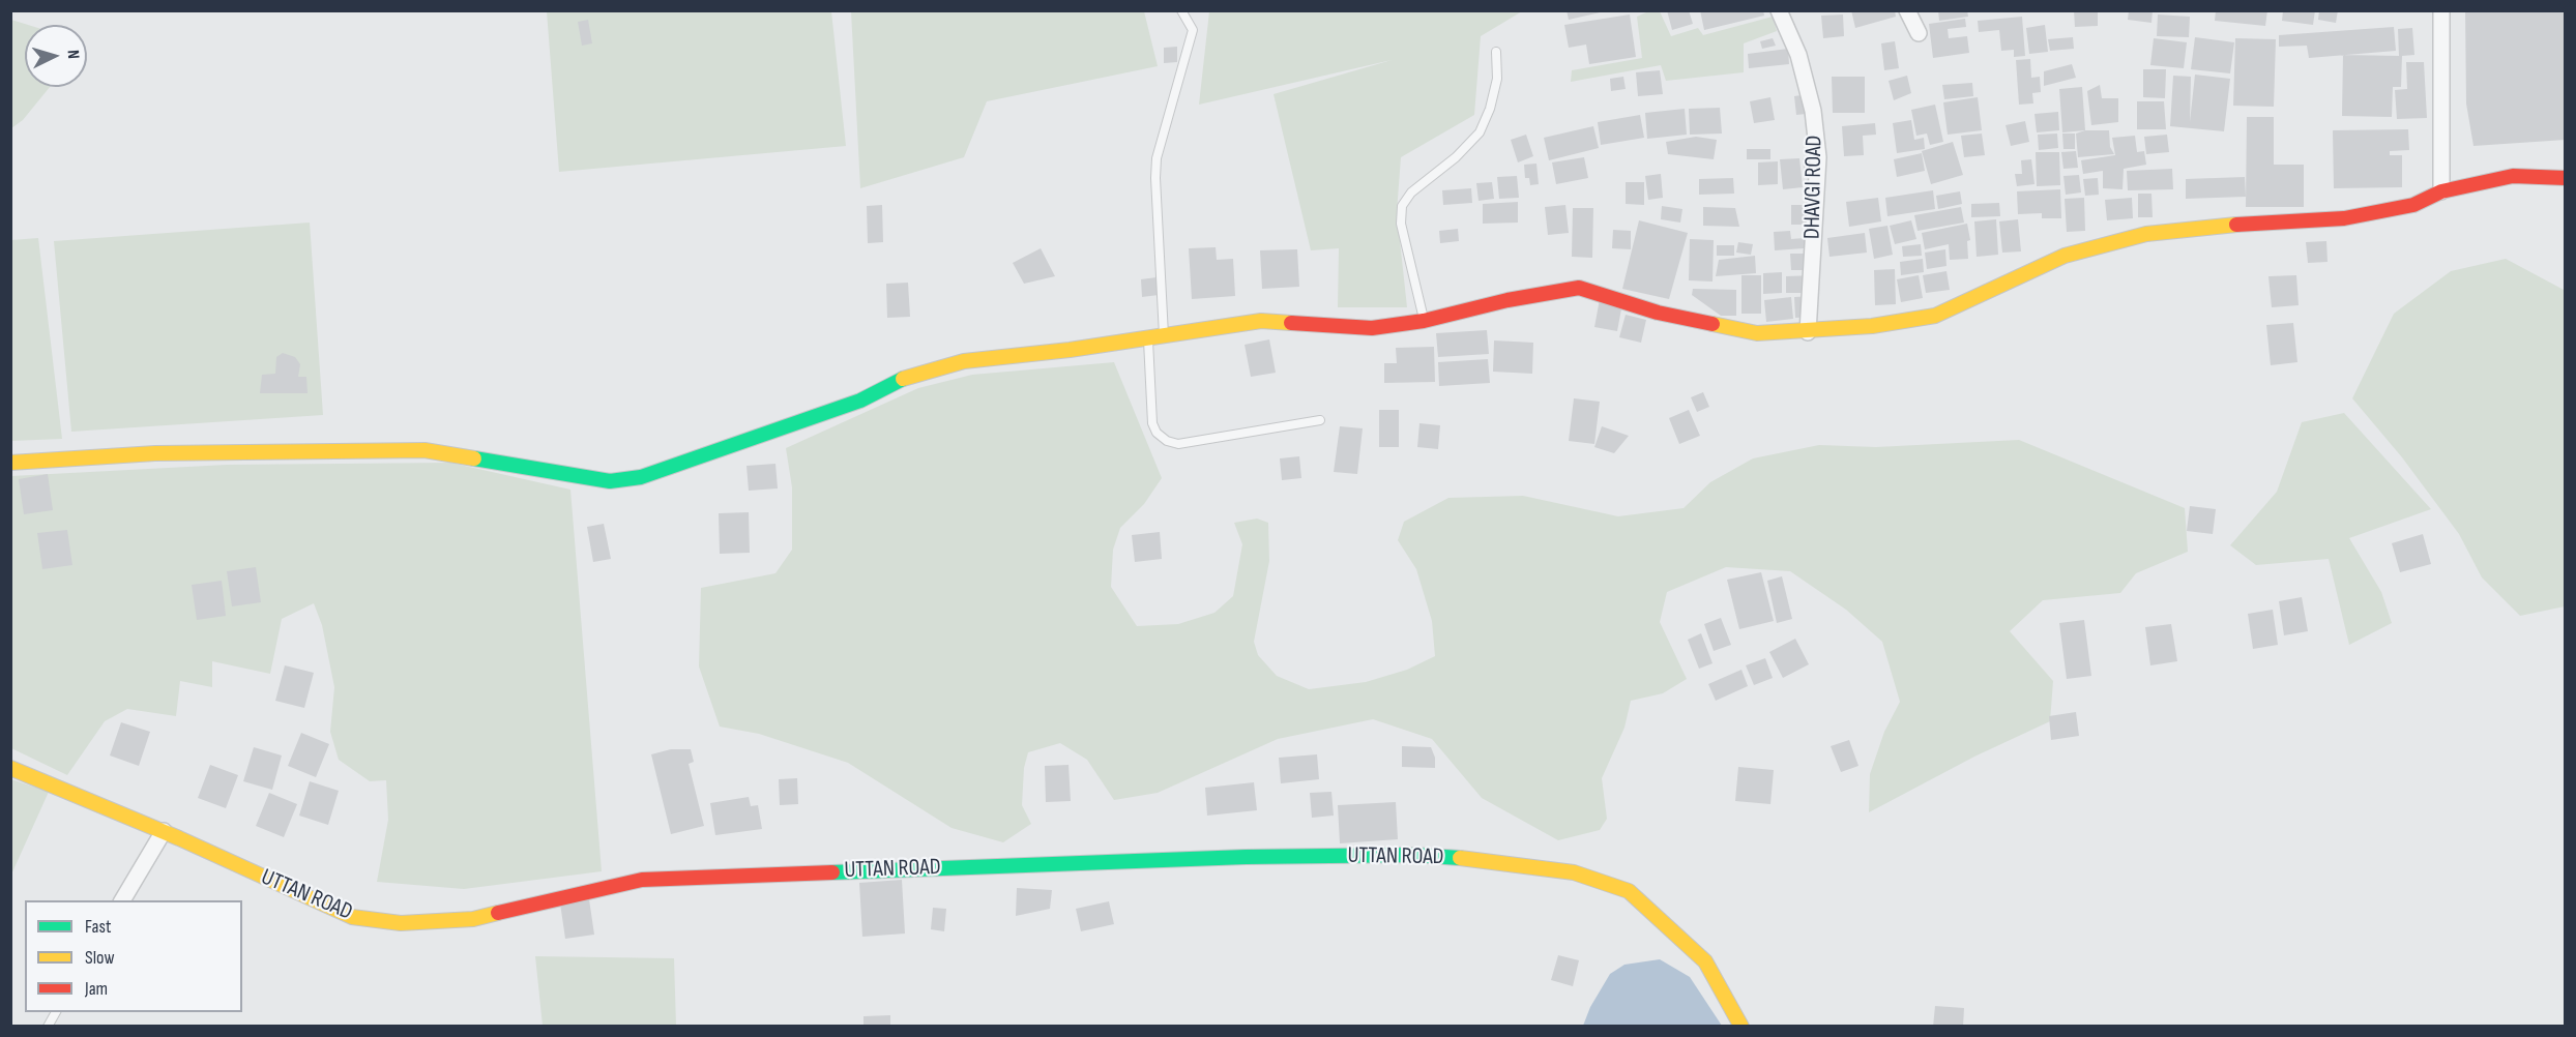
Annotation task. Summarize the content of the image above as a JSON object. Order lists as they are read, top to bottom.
{
  "streets": {
    "street": ["DHAVGI ROAD", "UTTAN ROAD"]
  },
  "legend": ["Fast", "Slow", "Jam"],
  "north": "right"
}
